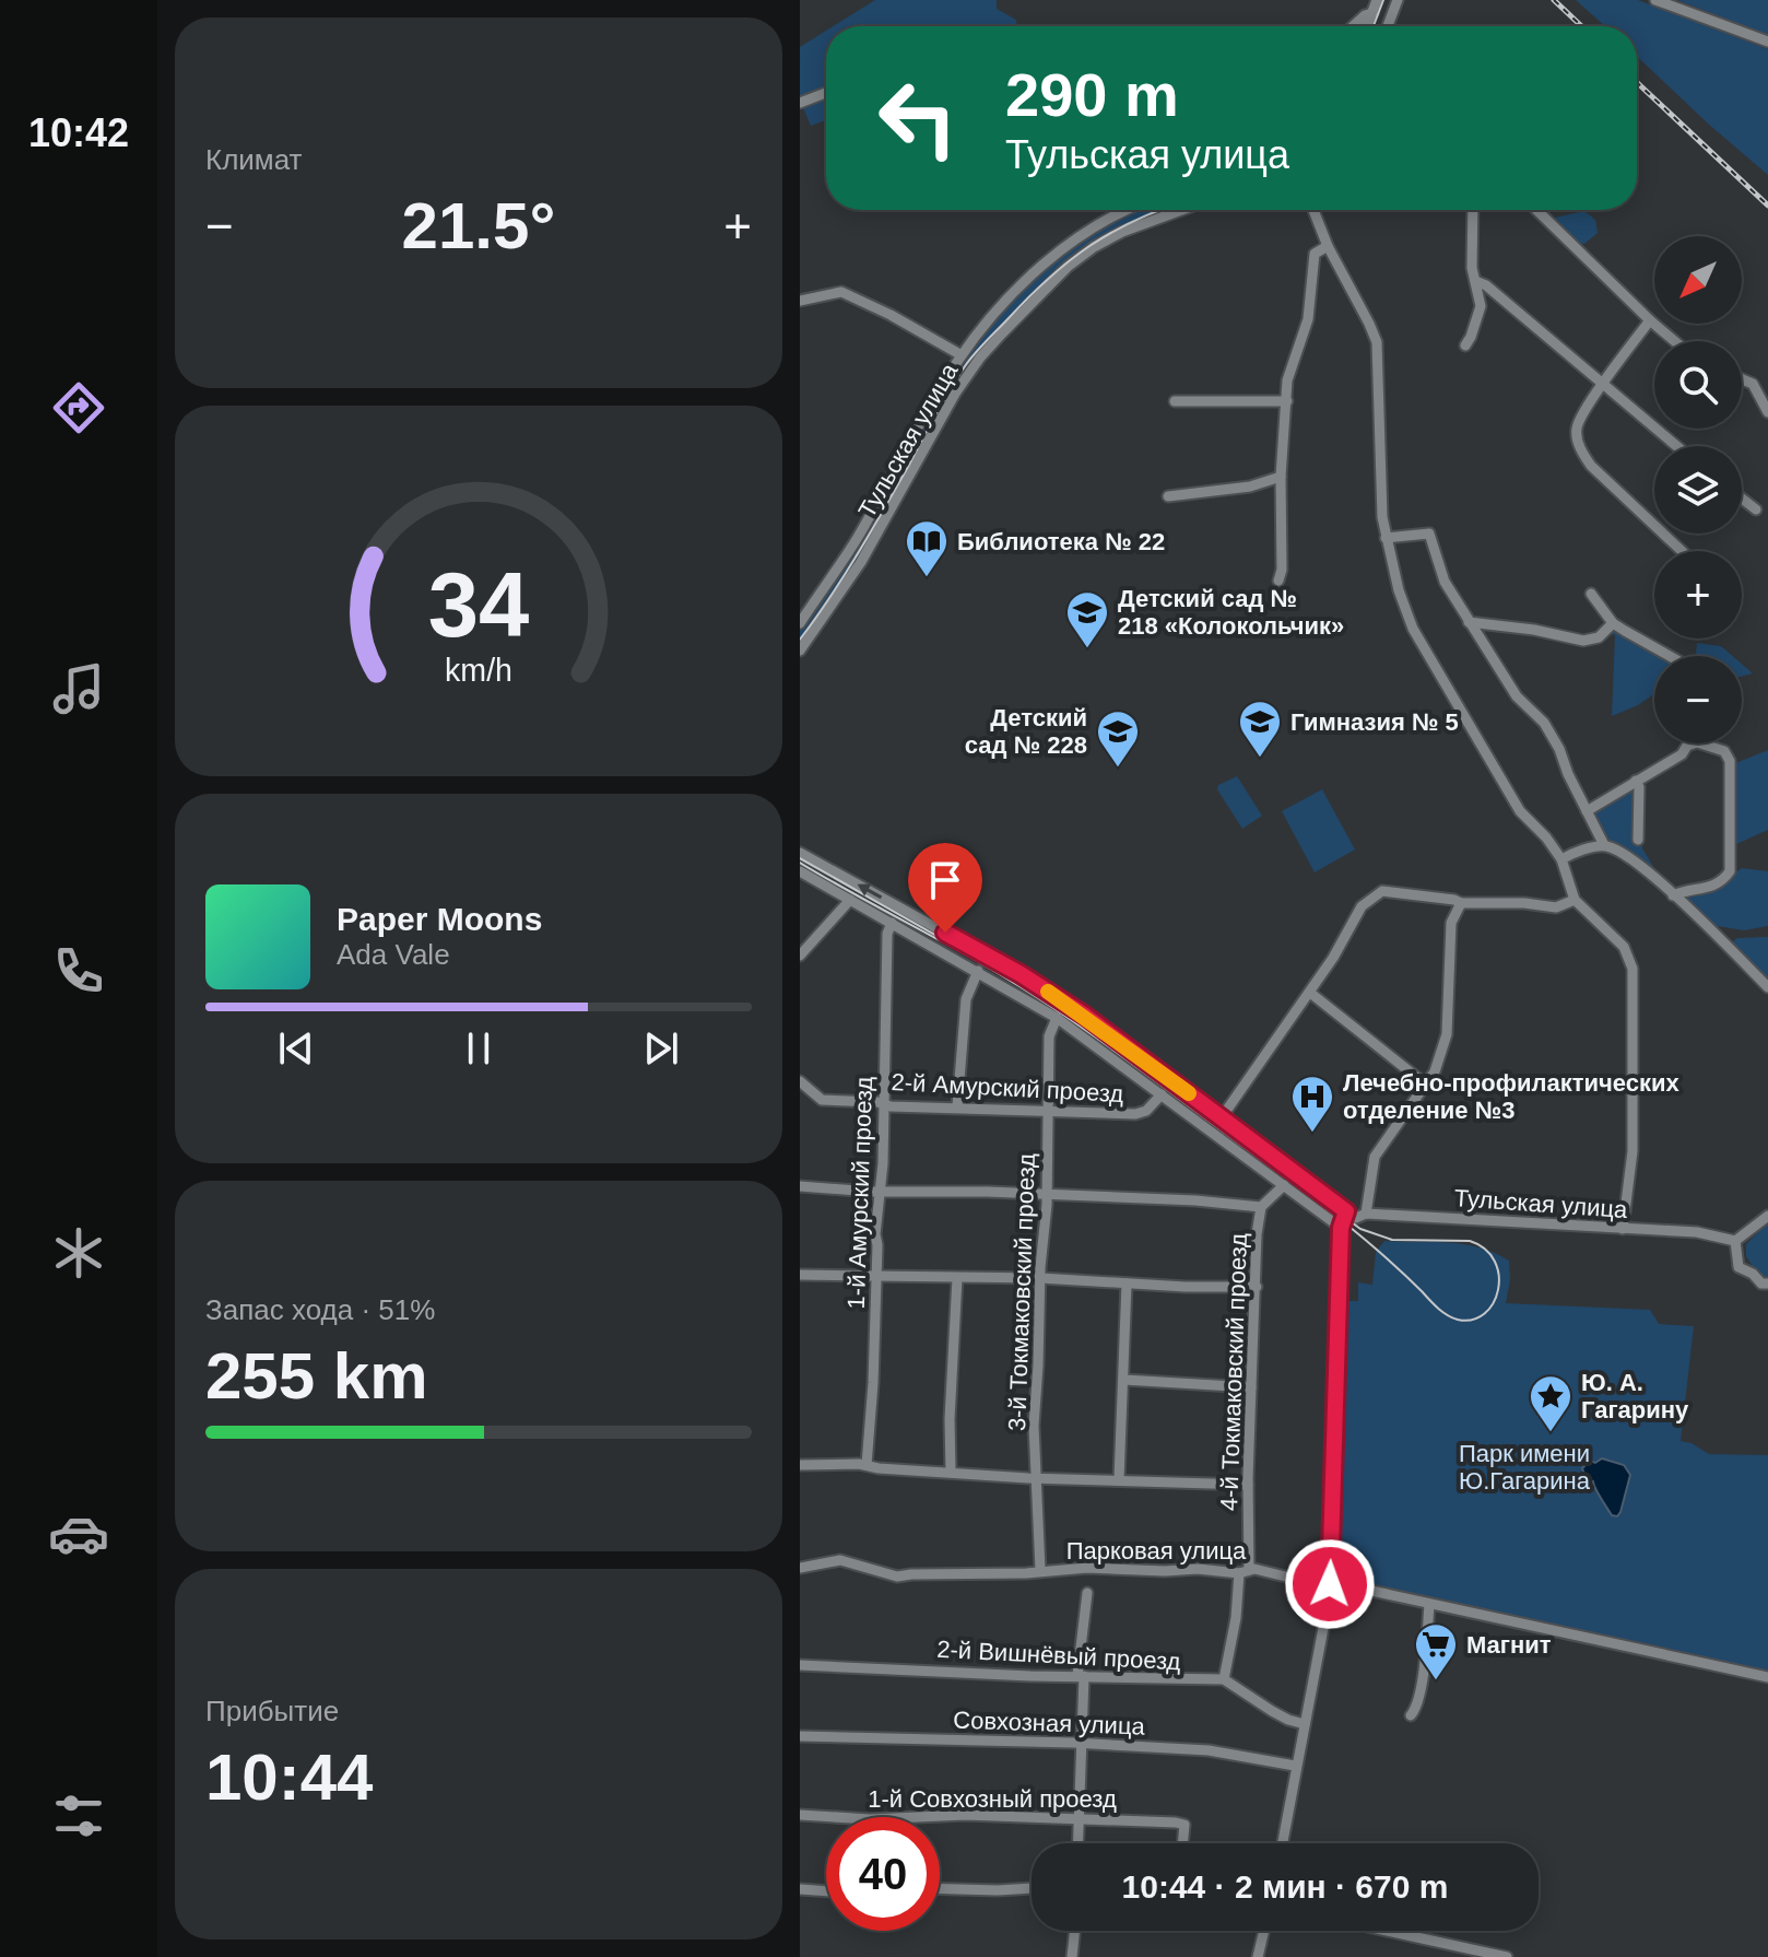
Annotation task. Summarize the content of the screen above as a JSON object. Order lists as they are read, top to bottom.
{
  "streets": {
    "street": [
      "Тульская улица",
      "2-й Амурский проезд",
      "1-й Амурский проезд",
      "3-й Токмаковский проезд",
      "4-й Токмаковский проезд",
      "Парковая улица",
      "2-й Вишнёвый проезд",
      "Совхозная улица",
      "1-й Совхозный проезд"
    ]
  },
  "crossings": [
    ["2-й Амурский проезд", "1-й Амурский проезд"],
    ["2-й Амурский проезд", "3-й Токмаковский проезд"],
    ["3-й Токмаковский проезд", "Парковая улица"],
    ["4-й Токмаковский проезд", "Парковая улица"],
    ["4-й Токмаковский проезд", "2-й Вишнёвый проезд"]
  ],
  "parks": ["Парк имени Ю.Гагарина"],
  "places": {
    "library": ["Библиотека № 22"],
    "school or university": ["Детский сад № 218 «Колокольчик»", "Гимназия № 5", "Детский сад № 228"],
    "hospital": ["Лечебно-профилактических отделение №3"],
    "place": ["Ю. А. Гагарину"],
    "supermarket": ["Магнит"]
  },
  "north": "bottom left",
  "page": {
    "tabs": "10:42",
    "tile": [
      "Климат",
      ["Запас хода · 51%", "255 km"],
      ["Прибытие", "10:44"]
    ],
    "turn": ["290 m", "Тульская улица"],
    "heat": ["−", "21.5°", "+"],
    "map_buttons": ["+", "−"],
    "song": ["Paper Moons", "Ada Vale"],
    "limit": "40",
    "trip": "10:44 · 2 мин · 670 m",
    "gauge": ["34", "km/h"]
  }
}
